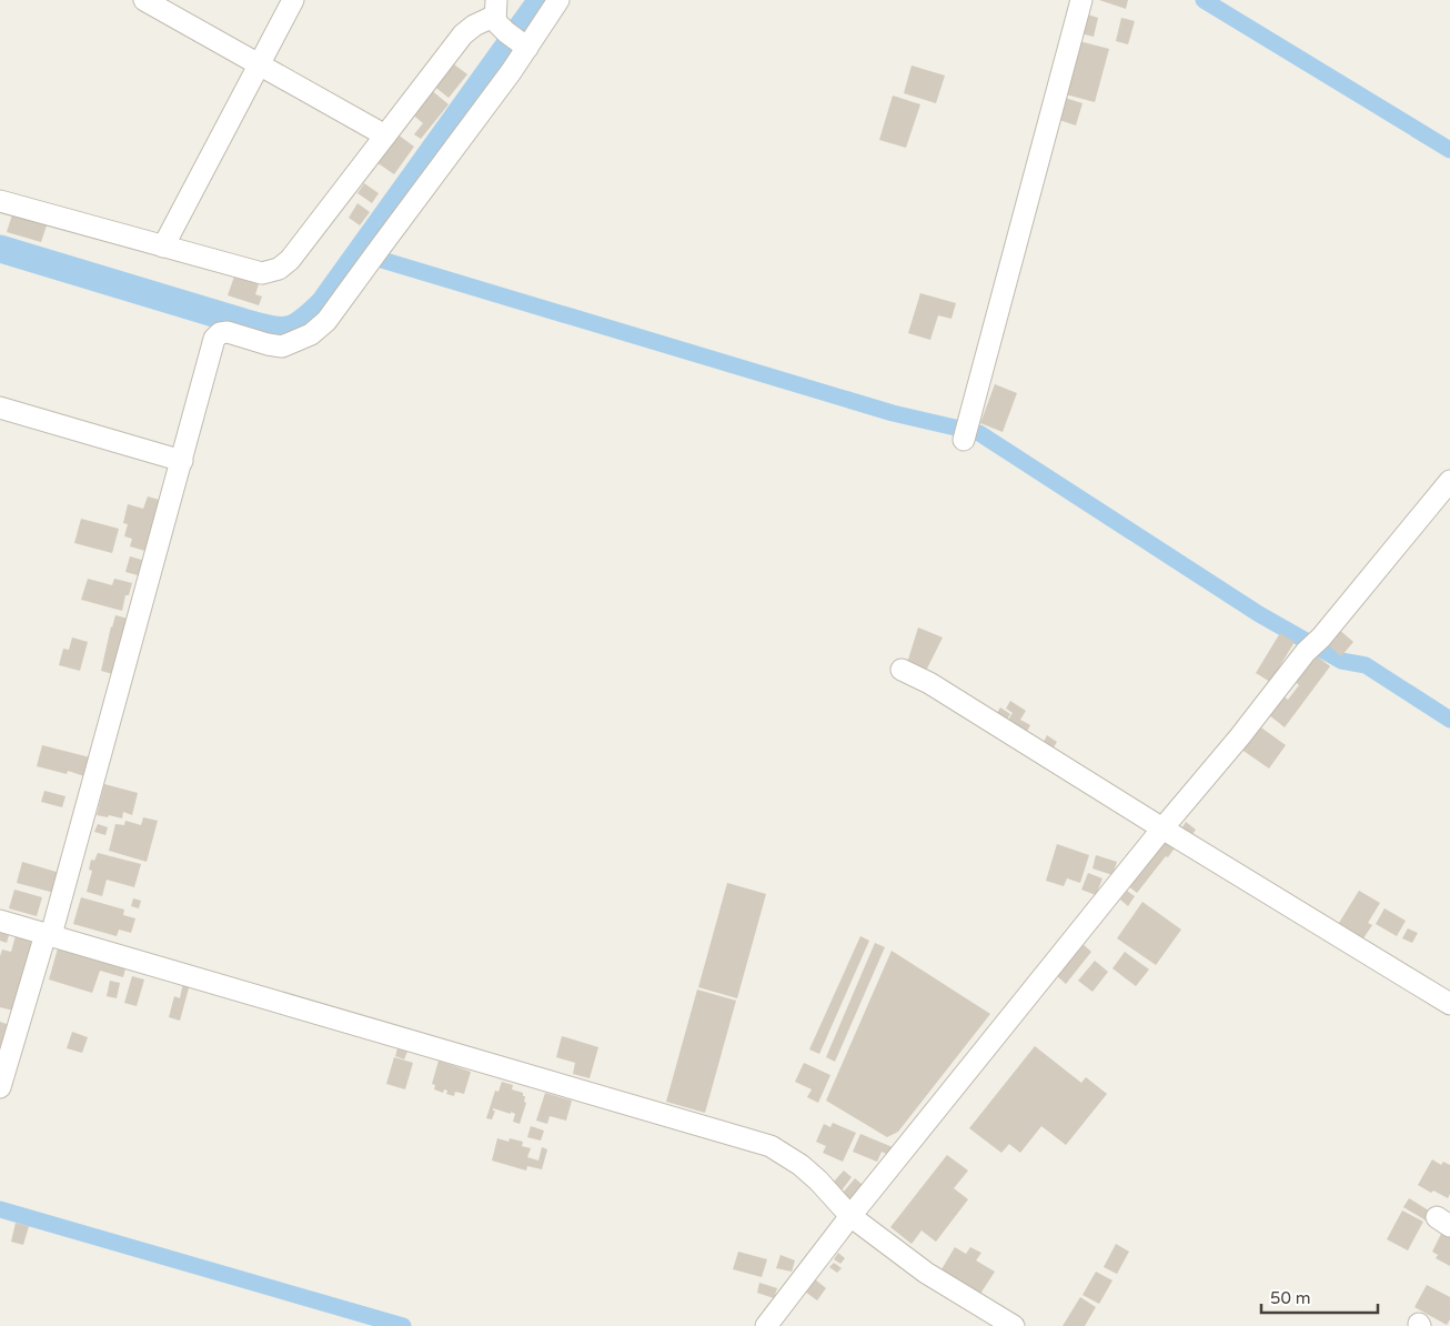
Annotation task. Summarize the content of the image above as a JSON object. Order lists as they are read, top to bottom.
{
  "scale_bar": "50 m"
}
